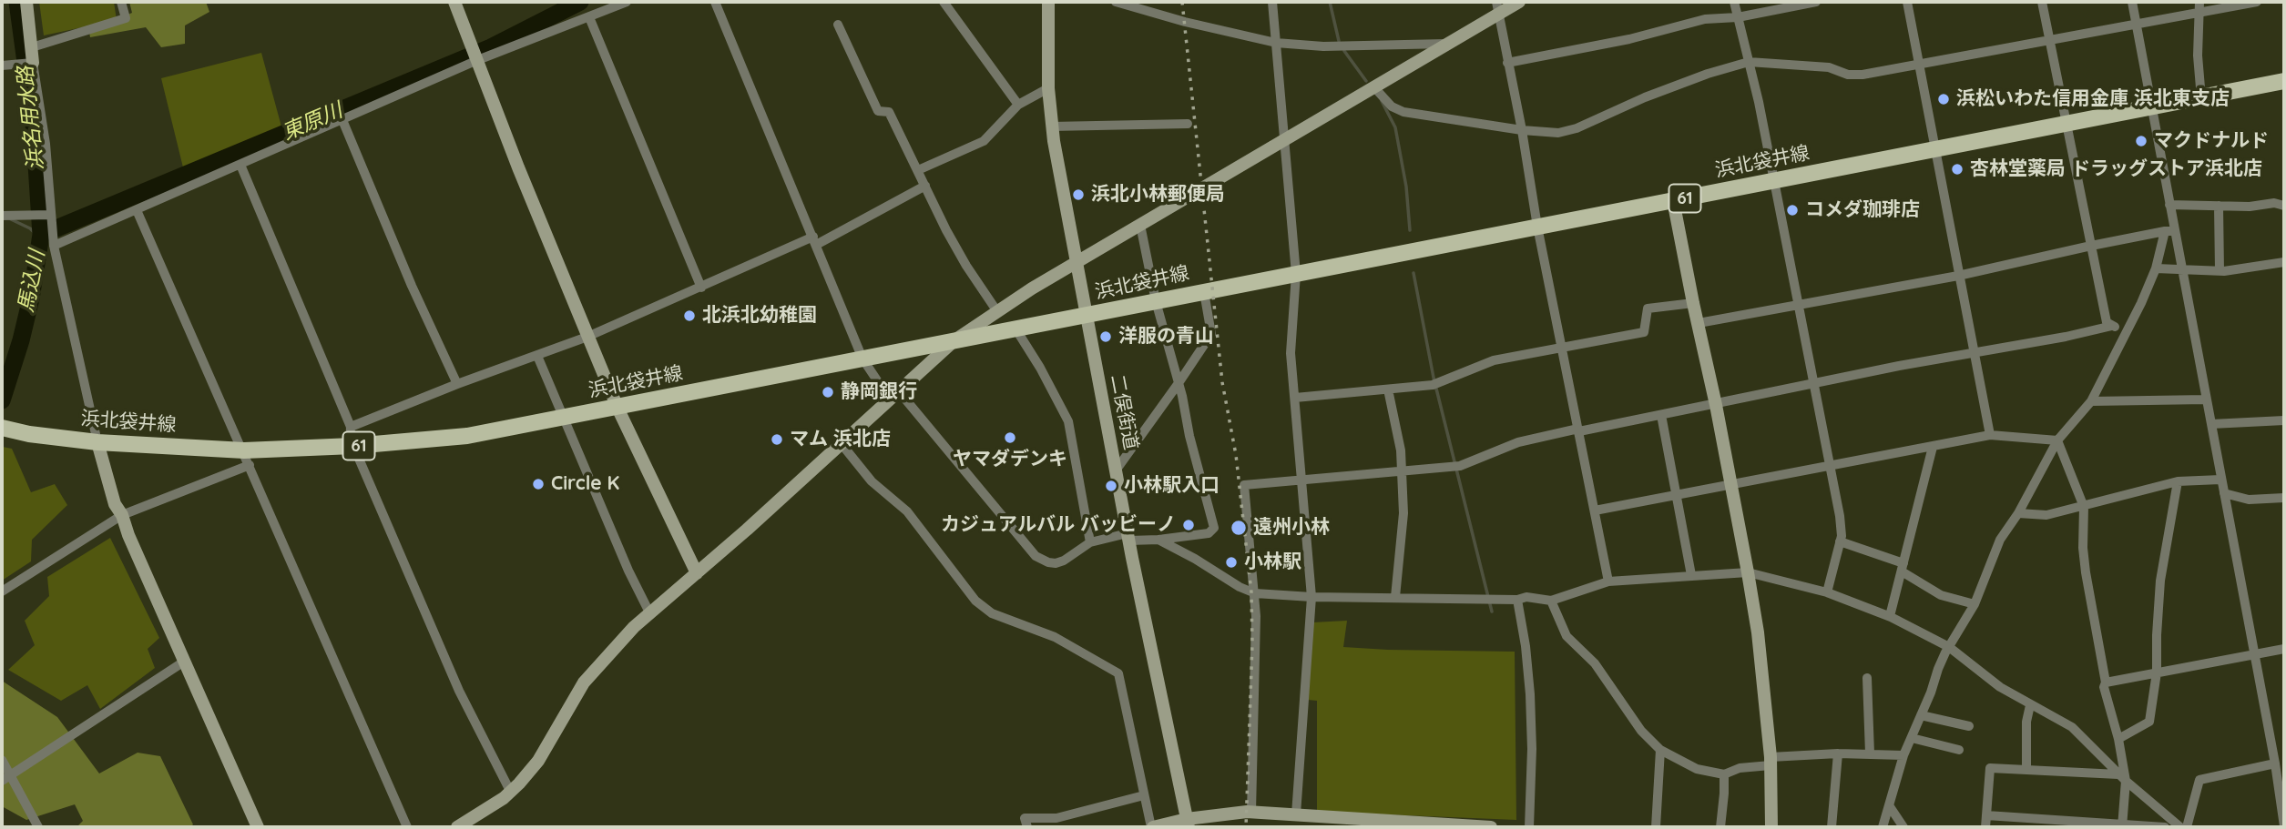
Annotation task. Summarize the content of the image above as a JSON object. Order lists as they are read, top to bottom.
{
  "streets": {
    "main road": ["浜北袋井線", "61"],
    "street": ["二俣街道"]
  },
  "crossings": [
    ["浜北袋井線", "二俣街道"]
  ],
  "water": ["浜名用水路", "東原川", "馬込川"],
  "places": [
    "浜松いわた信用金庫 浜北東支店",
    "マクドナルド",
    "杏林堂薬局 ドラッグストア浜北店",
    "浜北小林郵便局",
    "コメダ珈琲店",
    "北浜北幼稚園",
    "洋服の青山",
    "静岡銀行",
    "ヤマダデンキ",
    "マム 浜北店",
    "Circle K",
    "小林駅入口",
    "カジュアルバル バッビーノ",
    "遠州小林",
    "小林駅"
  ]
}
